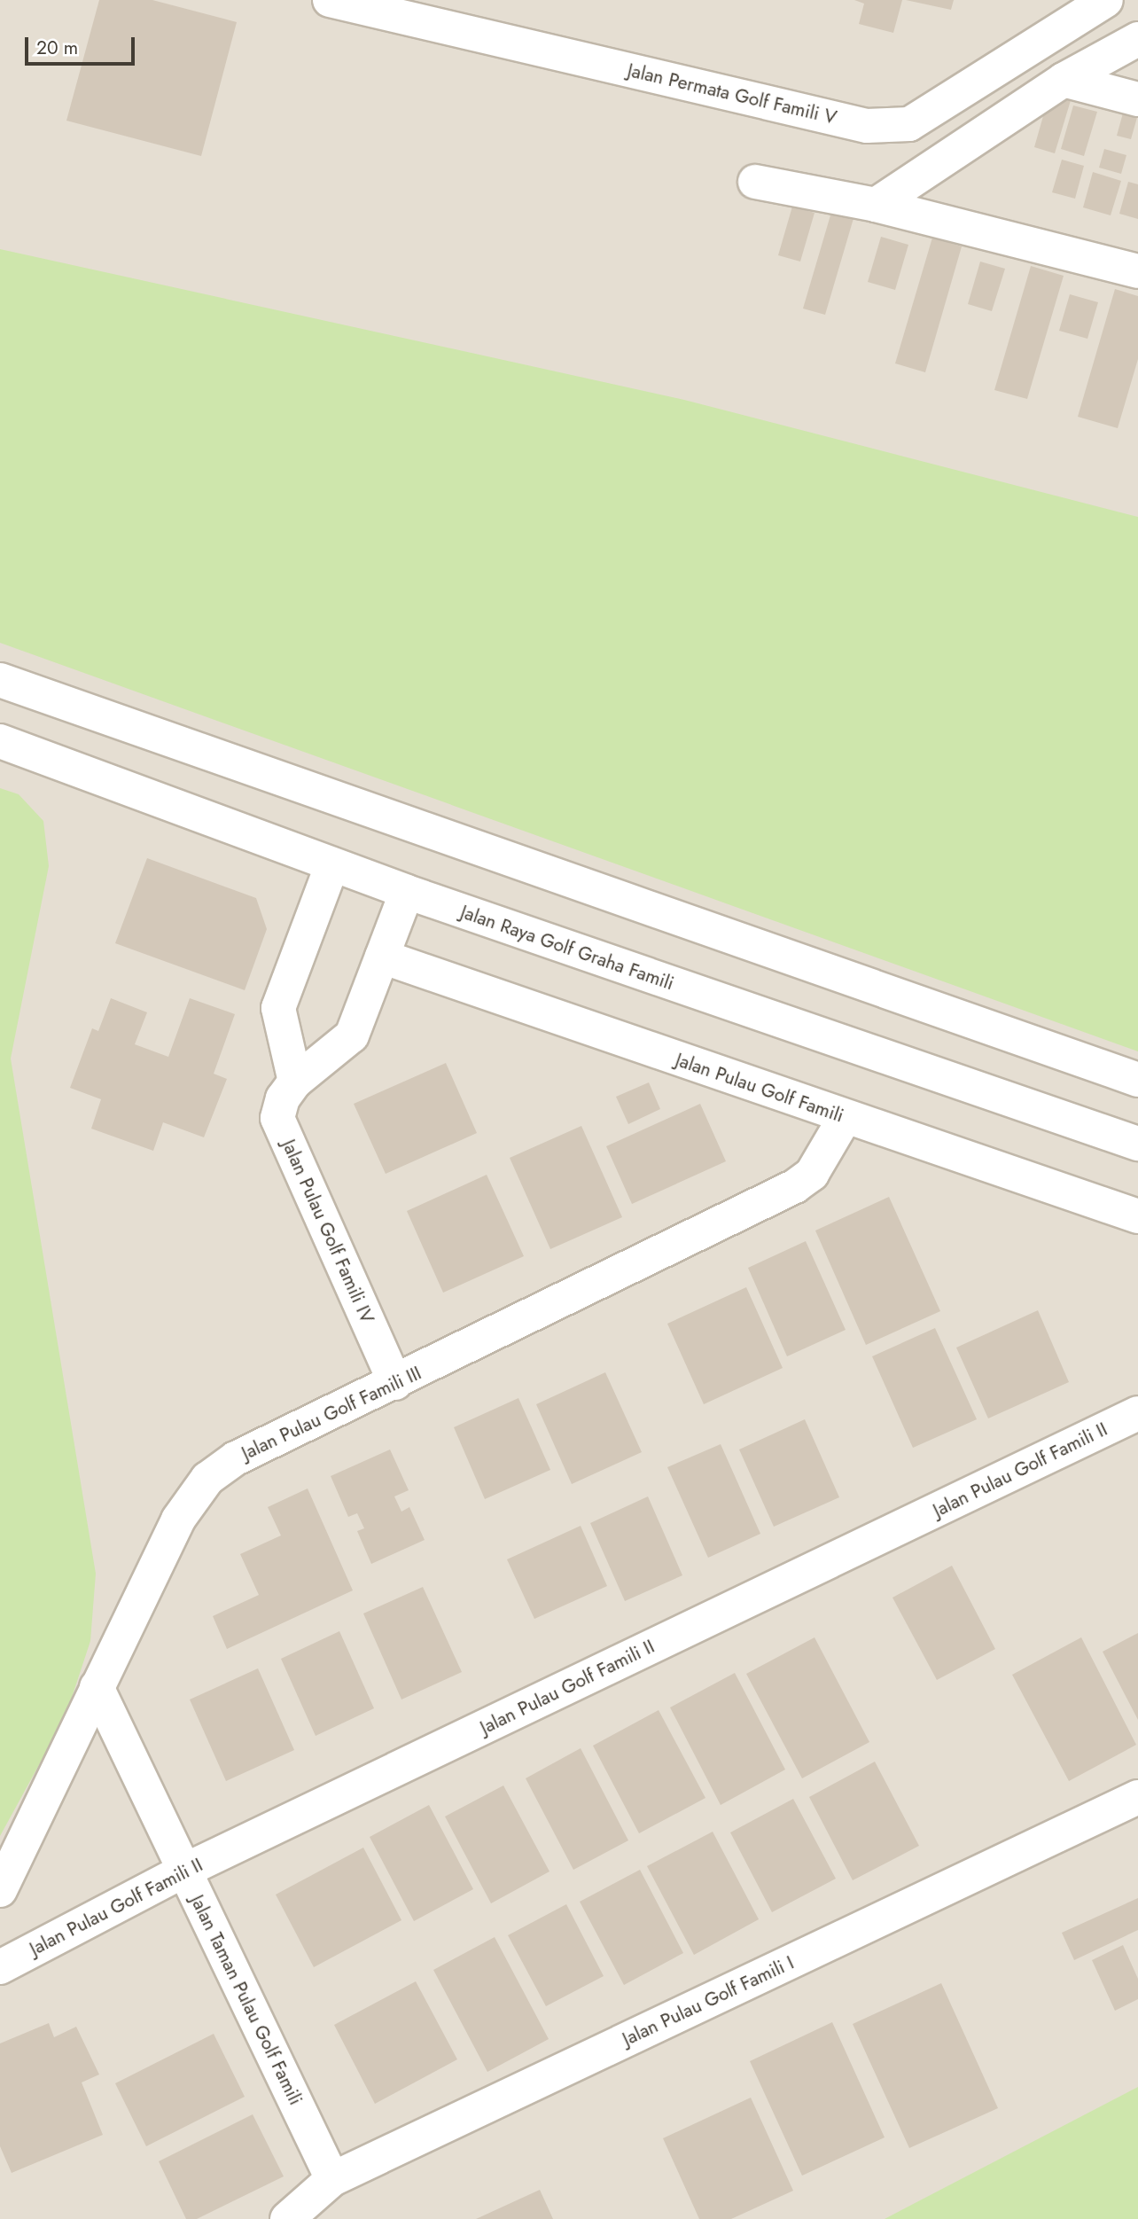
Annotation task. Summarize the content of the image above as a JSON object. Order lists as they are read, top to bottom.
{
  "streets": {
    "street": [
      "Jalan Permata Golf Famili V",
      "Jalan Raya Golf Graha Famili",
      "Jalan Pulau Golf Famili",
      "Jalan Pulau Golf Famili IV",
      "Jalan Pulau Golf Famili III",
      "Jalan Pulau Golf Famili II",
      "Jalan Taman Pulau Golf Famili",
      "Jalan Pulau Golf Famili I"
    ]
  },
  "crossings": [
    ["Jalan Raya Golf Graha Famili", "Jalan Pulau Golf Famili IV"],
    ["Jalan Pulau Golf Famili", "Jalan Pulau Golf Famili IV"],
    ["Jalan Pulau Golf Famili", "Jalan Pulau Golf Famili III"],
    ["Jalan Pulau Golf Famili IV", "Jalan Pulau Golf Famili III"],
    ["Jalan Pulau Golf Famili III", "Jalan Taman Pulau Golf Famili"],
    ["Jalan Pulau Golf Famili II", "Jalan Taman Pulau Golf Famili"],
    ["Jalan Taman Pulau Golf Famili", "Jalan Pulau Golf Famili I"]
  ],
  "scale_bar": "20 m"
}
